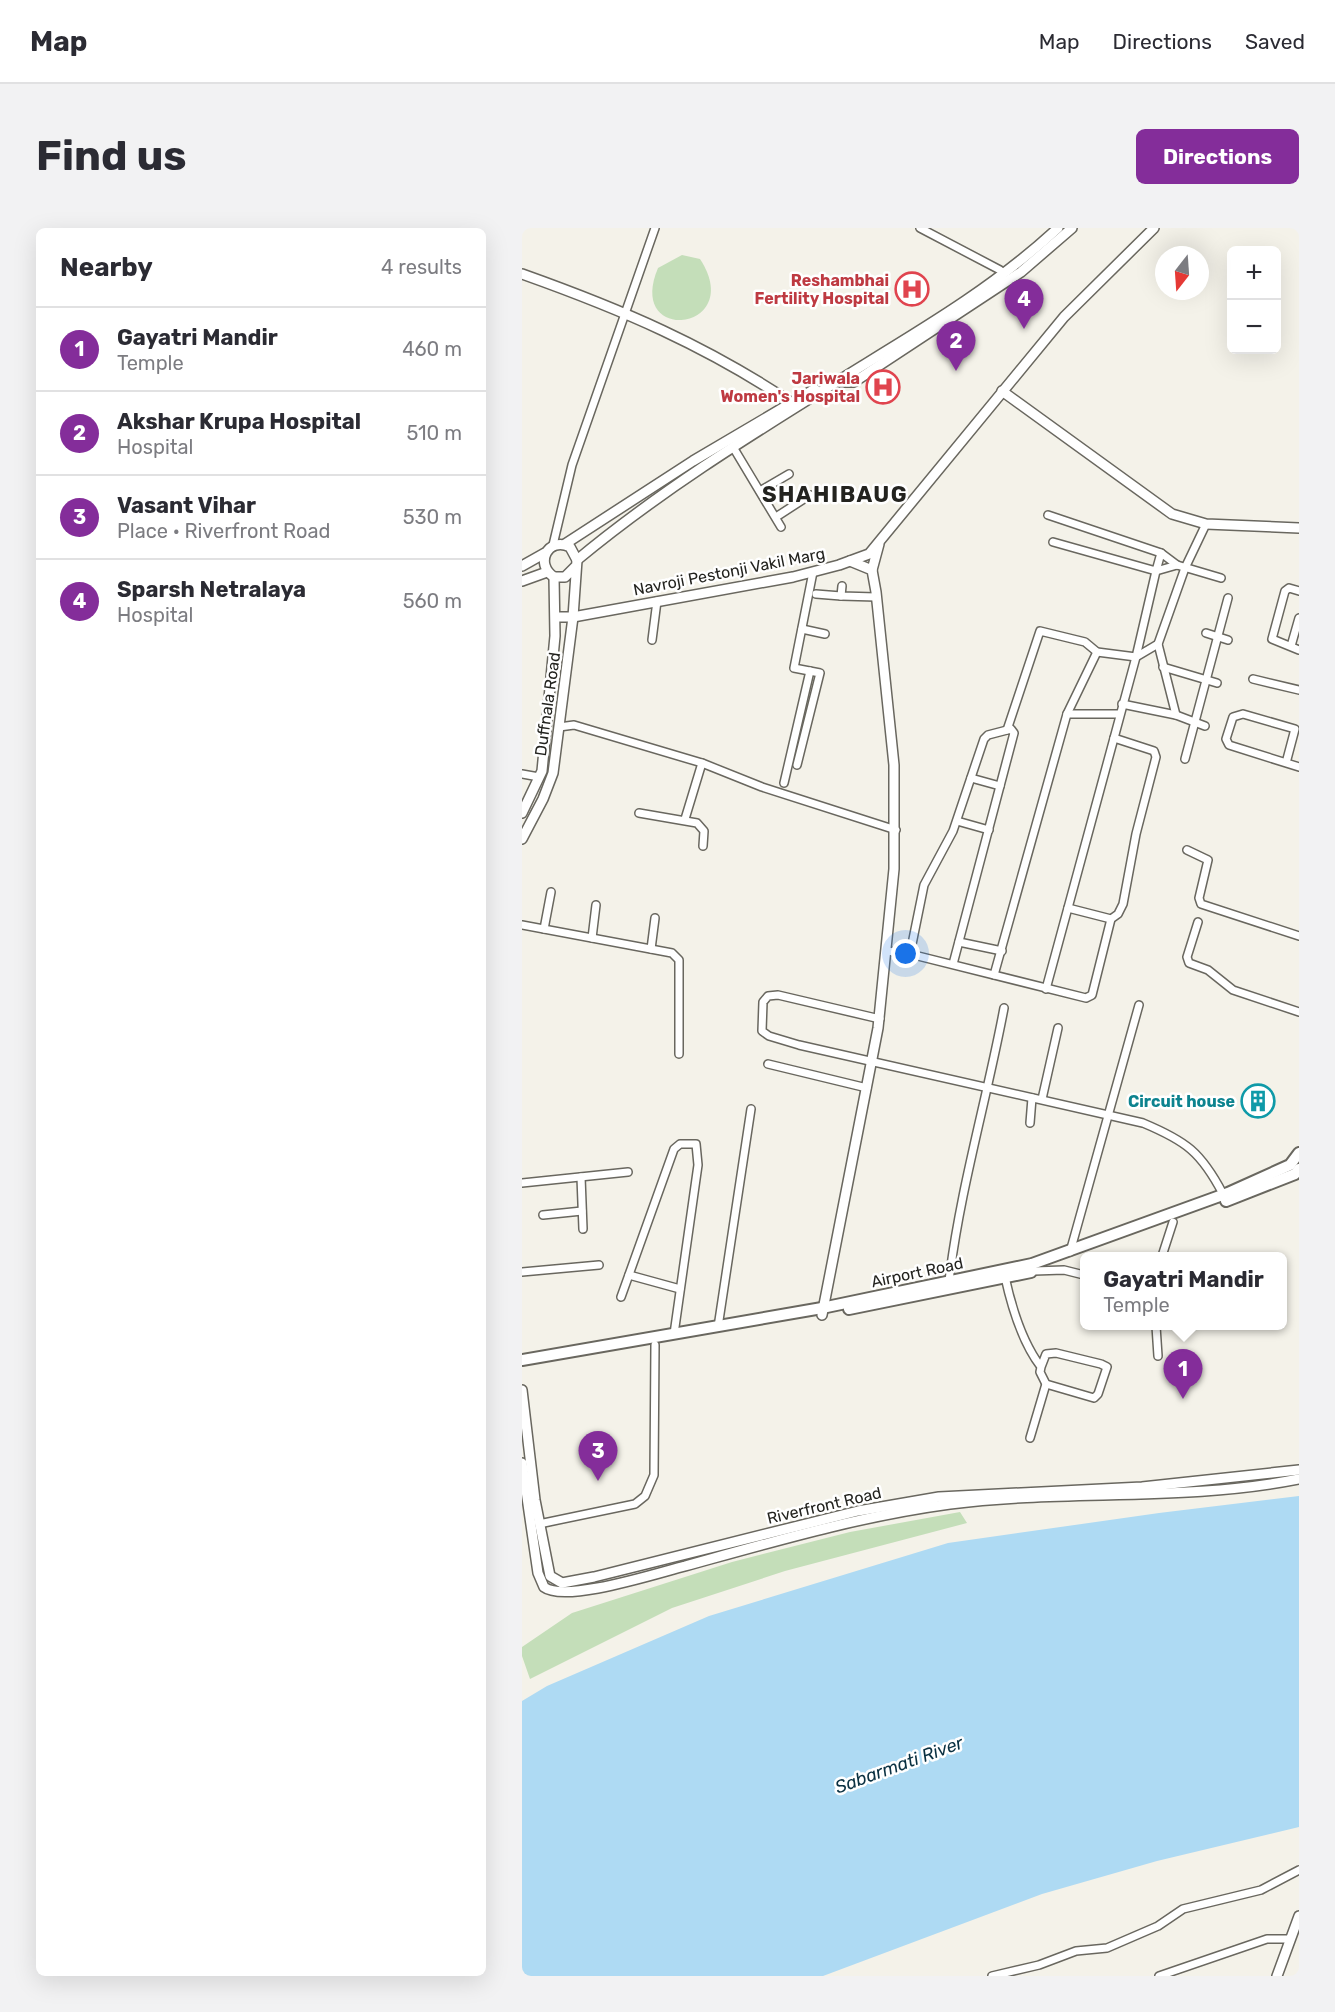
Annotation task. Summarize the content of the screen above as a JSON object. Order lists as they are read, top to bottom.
{
  "streets": {
    "main road": [
      "Navroji Pestonji Vakil Marg",
      "Duffnala Road",
      "Airport Road",
      "Riverfront Road"
    ]
  },
  "crossings": [
    ["Navroji Pestonji Vakil Marg", "Duffnala Road"]
  ],
  "districts": ["SHAHIBAUG"],
  "water": ["Sabarmati River"],
  "places": {
    "hospital": ["Reshambhai Fertility Hospital", "Jariwala Women's Hospital"],
    "building": ["Circuit house"]
  },
  "north": "bottom",
  "page": {
    "header": "Map",
    "nav": ["Map", "Directions", "Saved"],
    "buttons": "Directions",
    "title": "Find us",
    "heading": ["Nearby", "4 results"],
    "map_buttons": ["+", "−"],
    "pins": [
      "4",
      "2",
      "1",
      "3"
    ],
    "list": [
      {
        "mark": "1",
        "name": "Gayatri Mandir",
        "note": "Temple",
        "value": "460 m"
      },
      {
        "mark": "2",
        "name": "Akshar Krupa Hospital",
        "note": "Hospital",
        "value": "510 m"
      },
      {
        "mark": "3",
        "name": "Vasant Vihar",
        "note": "Place · Riverfront Road",
        "value": "530 m"
      },
      {
        "mark": "4",
        "name": "Sparsh Netralaya",
        "note": "Hospital",
        "value": "560 m"
      }
    ],
    "popup": ["Gayatri Mandir", "Temple"]
  }
}
